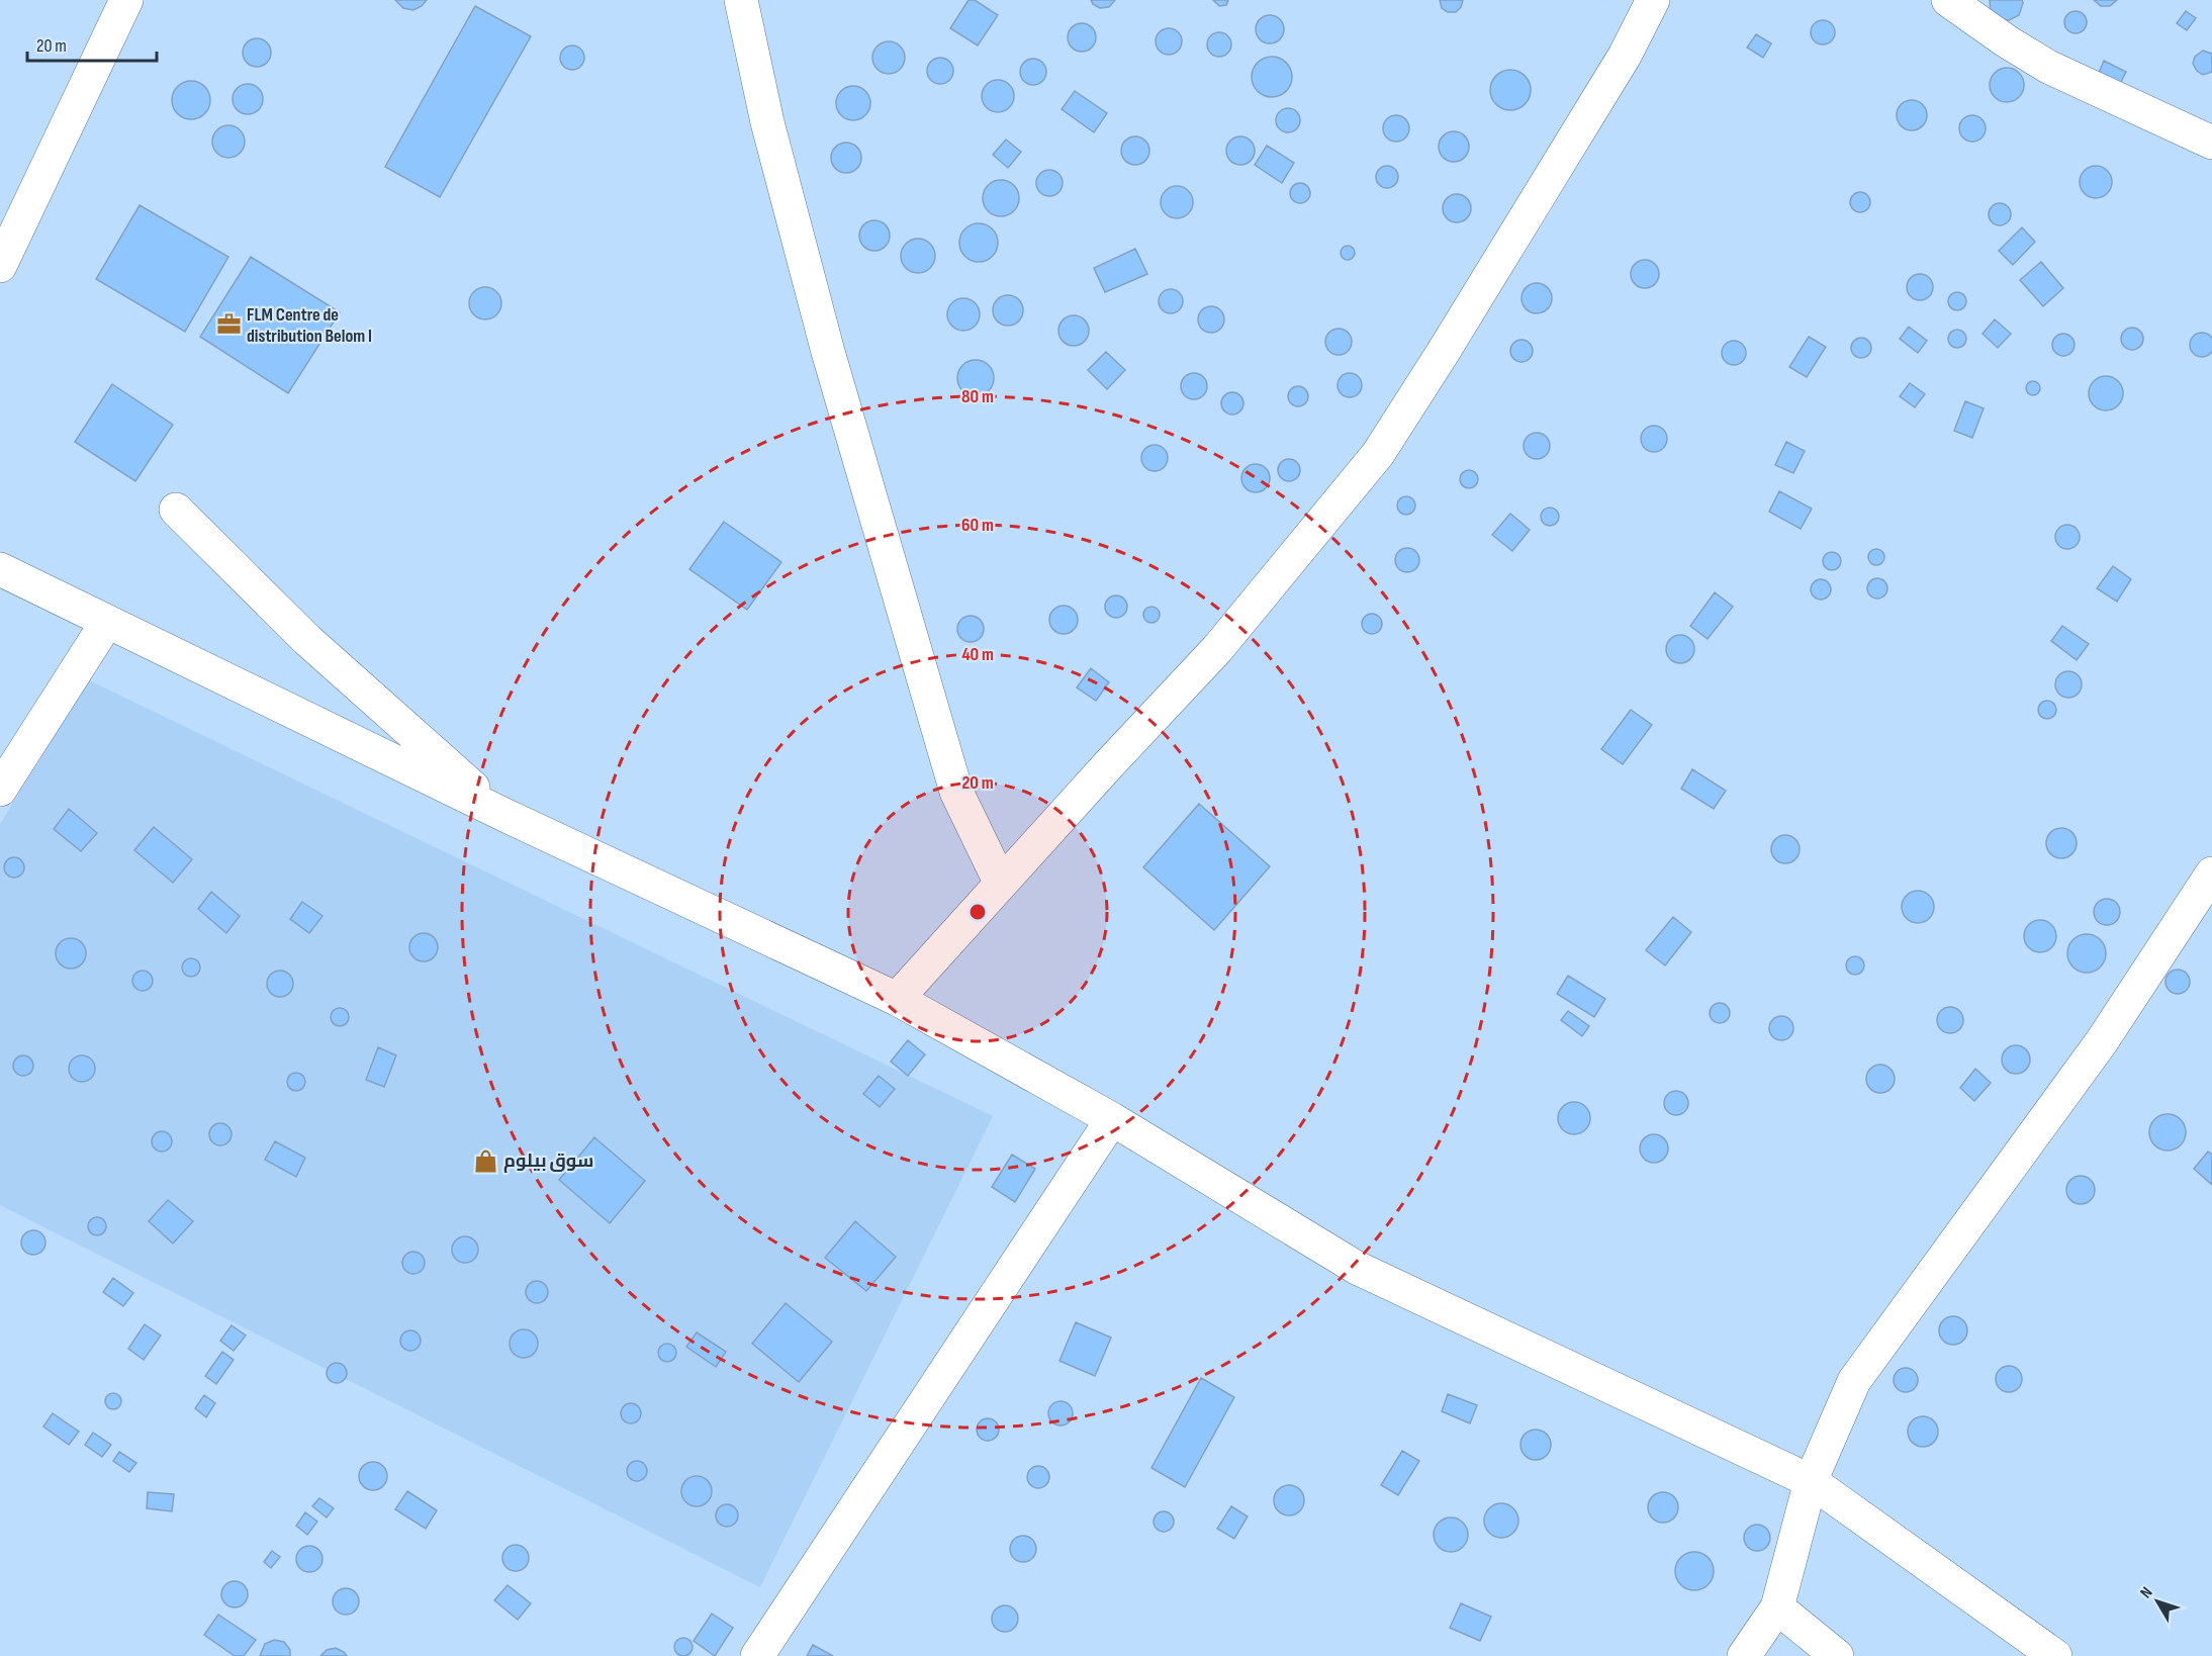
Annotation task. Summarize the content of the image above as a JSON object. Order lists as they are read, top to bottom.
{
  "places": {
    "office": ["FLM Centre de distribution Belom I"],
    "shop": ["سوق بيلوم"]
  },
  "scale_bar": "20 m",
  "north": "top left",
  "rings": [
    "80 m",
    "60 m",
    "40 m",
    "20 m"
  ]
}
